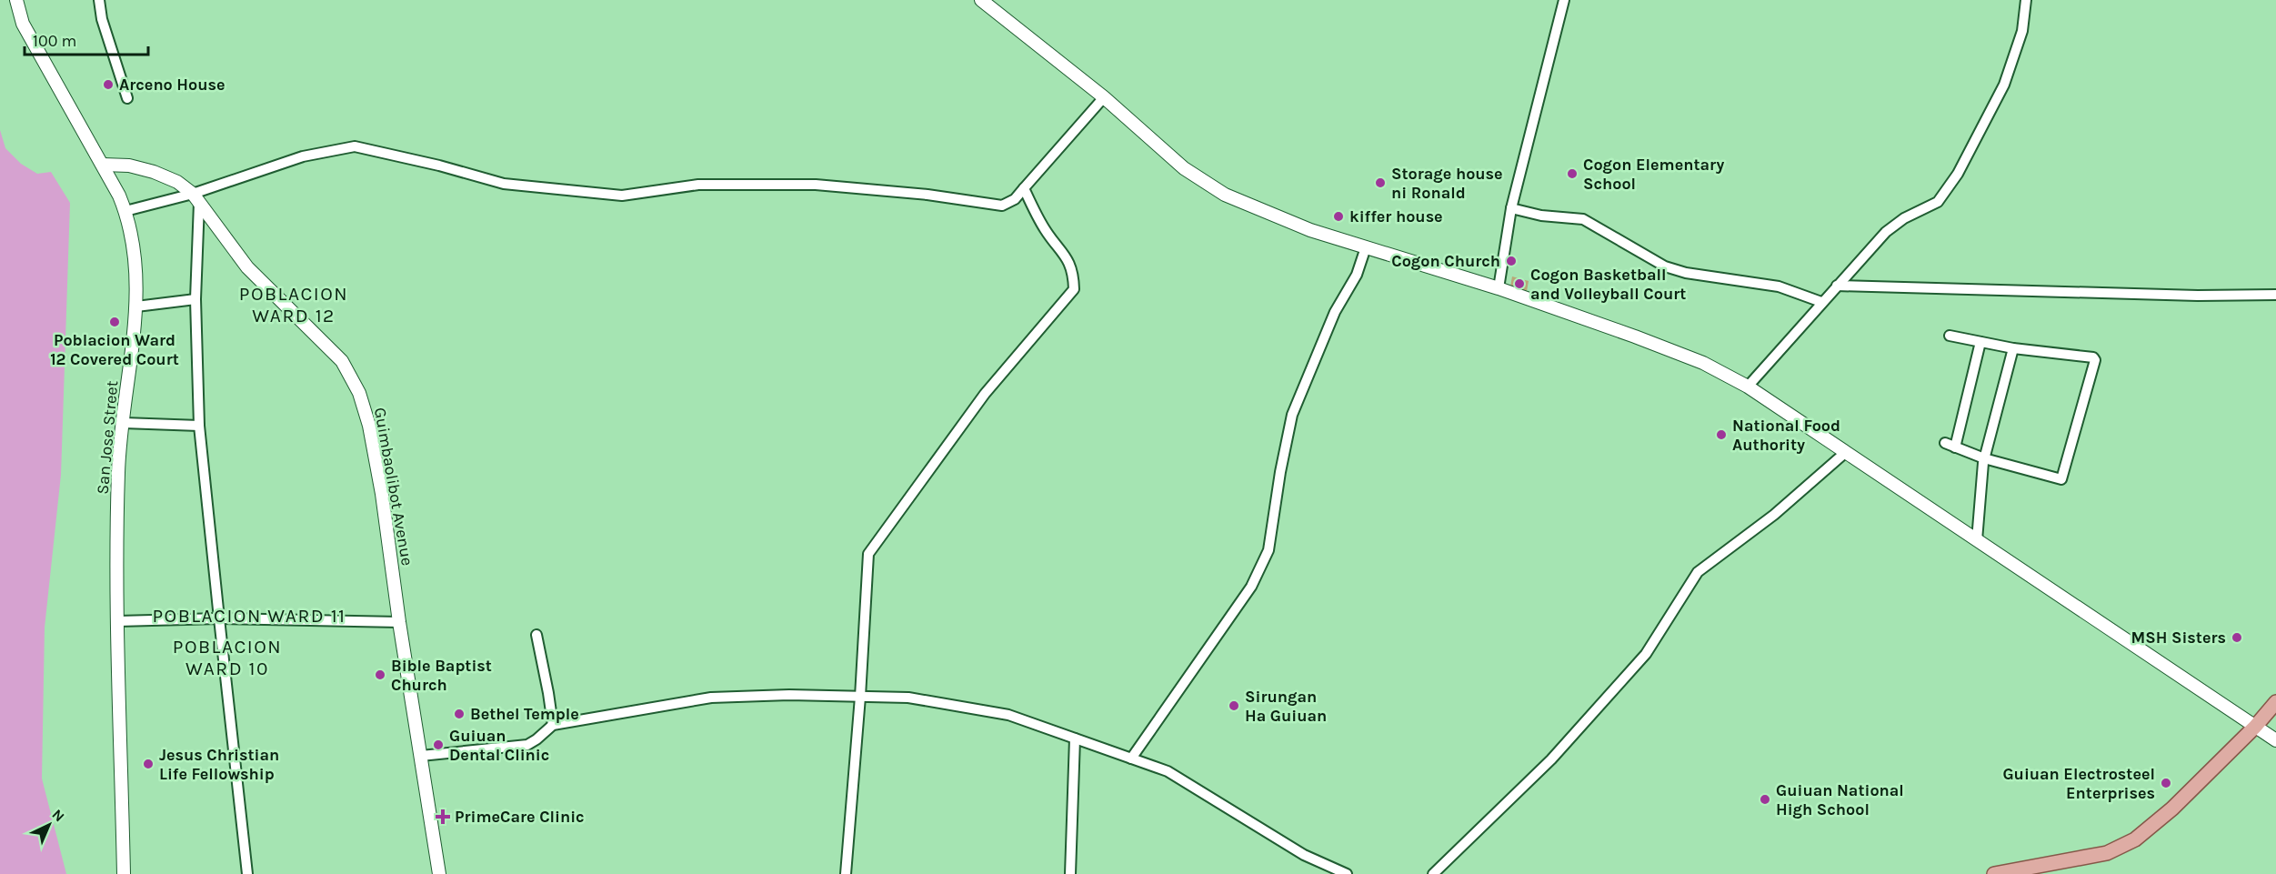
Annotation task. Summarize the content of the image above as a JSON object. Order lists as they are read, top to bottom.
{
  "streets": {
    "street": ["San Jose Street", "Guimbaolibot Avenue"]
  },
  "crossings": [
    ["San Jose Street", "Guimbaolibot Avenue"]
  ],
  "districts": ["POBLACION WARD 12", "POBLACION WARD 11", "POBLACION WARD 10"],
  "places": {
    "other": [
      "Arceno House",
      "Cogon Elementary School",
      "Storage house ni Ronald",
      "kiffer house",
      "Cogon Church",
      "Cogon Basketball and Volleyball Court",
      "Poblacion Ward 12 Covered Court",
      "National Food Authority",
      "MSH Sisters",
      "Bible Baptist Church",
      "Sirungan Ha Guiuan",
      "Bethel Temple",
      "Guiuan Dental Clinic",
      "Jesus Christian Life Fellowship",
      "Guiuan Electrosteel Enterprises",
      "Guiuan National High School"
    ],
    "health": ["PrimeCare Clinic"]
  },
  "scale_bar": "100 m",
  "north": "top right"
}
